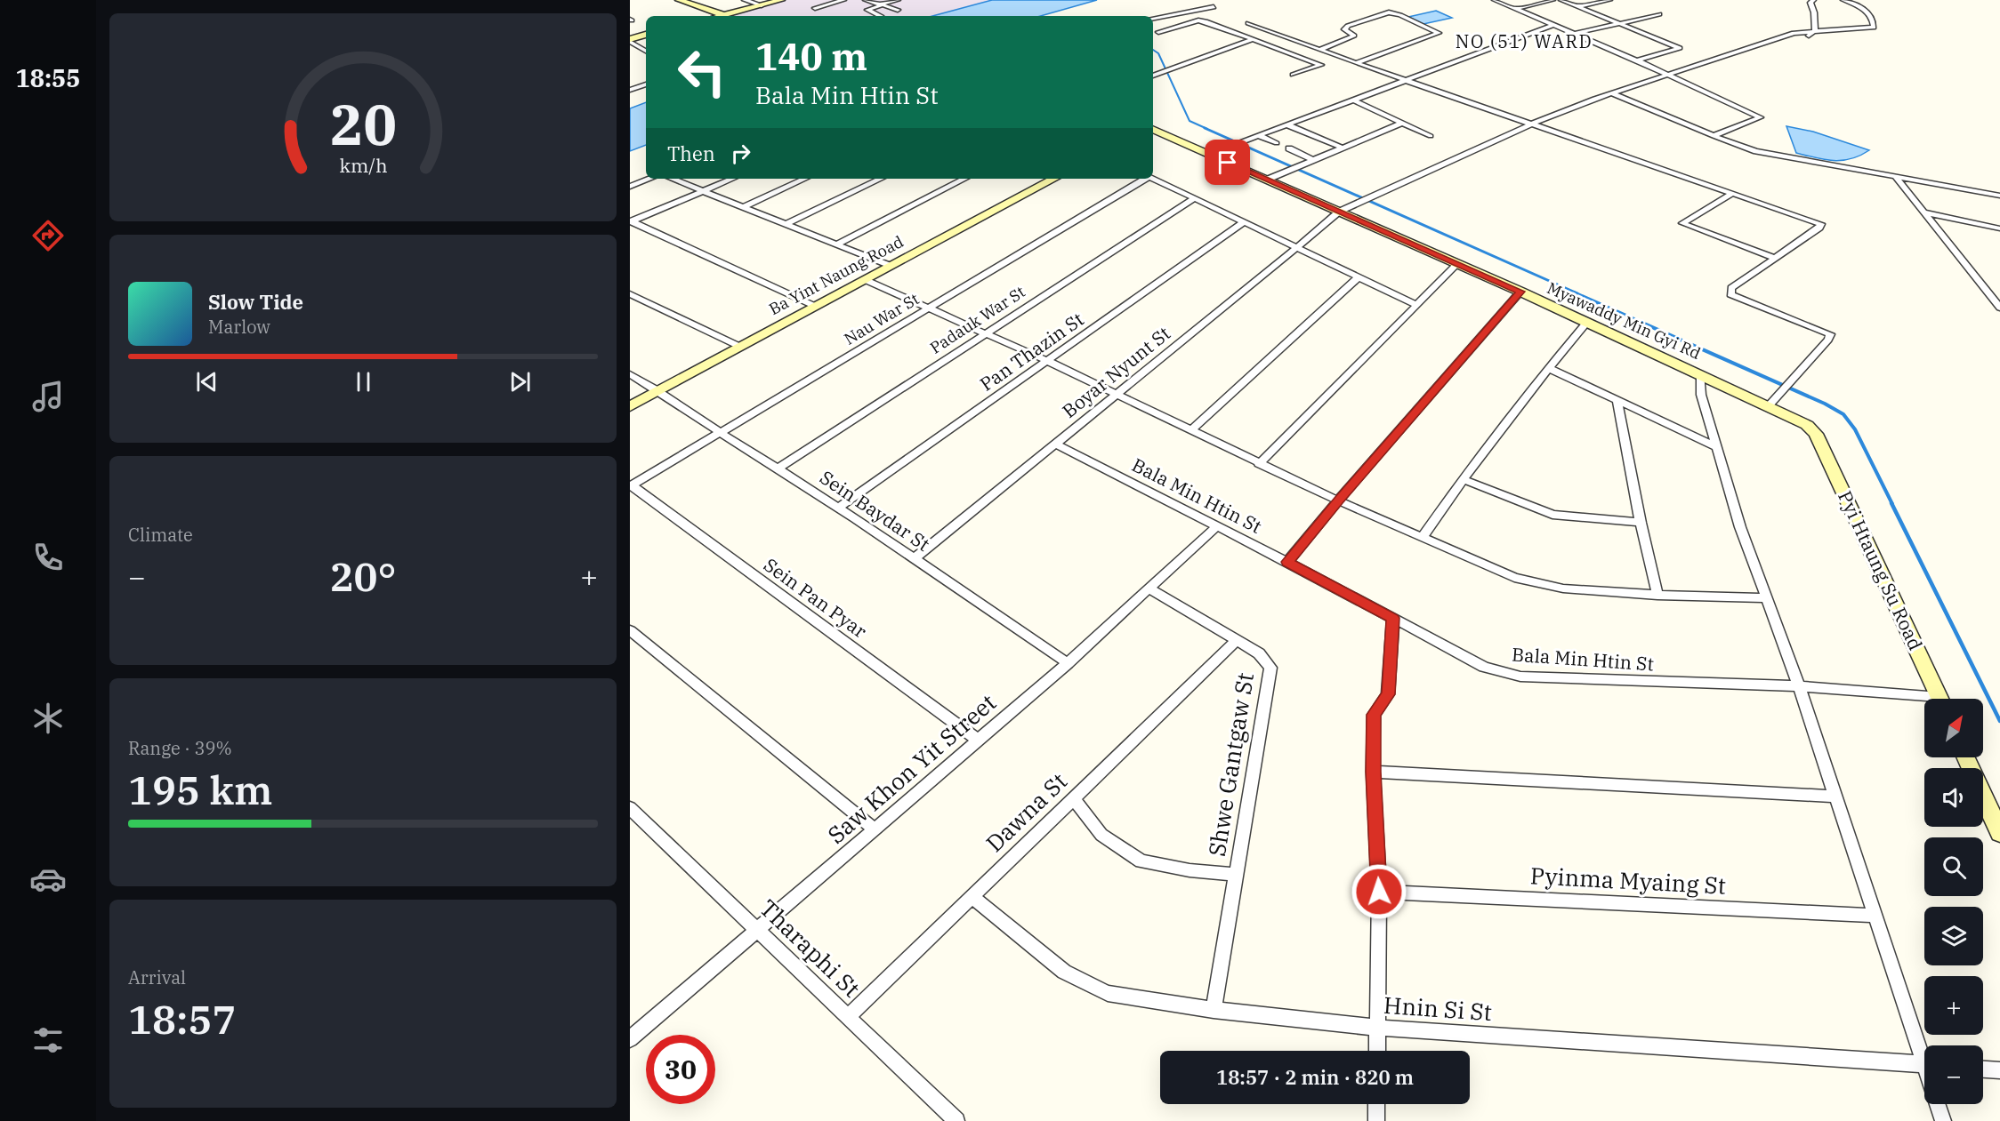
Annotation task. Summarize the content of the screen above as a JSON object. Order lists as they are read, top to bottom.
{
  "streets": {
    "main road": ["Ba Yint Naung Road", "Myawaddy Min Gyi Rd", "Pyi Htaung Su Road"],
    "street": [
      "Nau War St",
      "Padauk War St",
      "Pan Thazin St",
      "Boyar Nyunt St",
      "Bala Min Htin St",
      "Sein Baydar St",
      "Sein Pan Pyar",
      "Shwe Gantgaw St",
      "Saw Khon Yit Street",
      "Dawna St",
      "Pyinma Myaing St",
      "Tharaphi St",
      "Hnin Si St"
    ]
  },
  "crossings": [
    ["Ba Yint Naung Road", "Sein Baydar St"],
    ["Nau War St", "Sein Baydar St"],
    ["Nau War St", "Sein Pan Pyar"],
    ["Padauk War St", "Sein Baydar St"],
    ["Myawaddy Min Gyi Rd", "Boyar Nyunt St"],
    ["Myawaddy Min Gyi Rd", "Pyi Htaung Su Road"],
    ["Pan Thazin St", "Sein Baydar St"],
    ["Boyar Nyunt St", "Bala Min Htin St"],
    ["Boyar Nyunt St", "Sein Baydar St"],
    ["Bala Min Htin St", "Saw Khon Yit Street"],
    ["Sein Baydar St", "Saw Khon Yit Street"],
    ["Sein Pan Pyar", "Saw Khon Yit Street"],
    ["Shwe Gantgaw St", "Saw Khon Yit Street"],
    ["Shwe Gantgaw St", "Dawna St"],
    ["Shwe Gantgaw St", "Hnin Si St"],
    ["Saw Khon Yit Street", "Tharaphi St"],
    ["Dawna St", "Tharaphi St"],
    ["Dawna St", "Hnin Si St"]
  ],
  "districts": ["NO (51) WARD"],
  "north": "top right",
  "page": {
    "tabs": "18:55",
    "turn": ["140 m", "Bala Min Htin St"],
    "then": "Then",
    "song": ["Slow Tide", "Marlow"],
    "tile": [
      "Climate",
      ["Range · 39%", "195 km"],
      ["Arrival", "18:57"]
    ],
    "heat": ["−", "20°", "+"],
    "map_buttons": ["+", "−"],
    "limit": "30",
    "trip": "18:57 · 2 min · 820 m",
    "gauge": ["20", "km/h"]
  }
}
